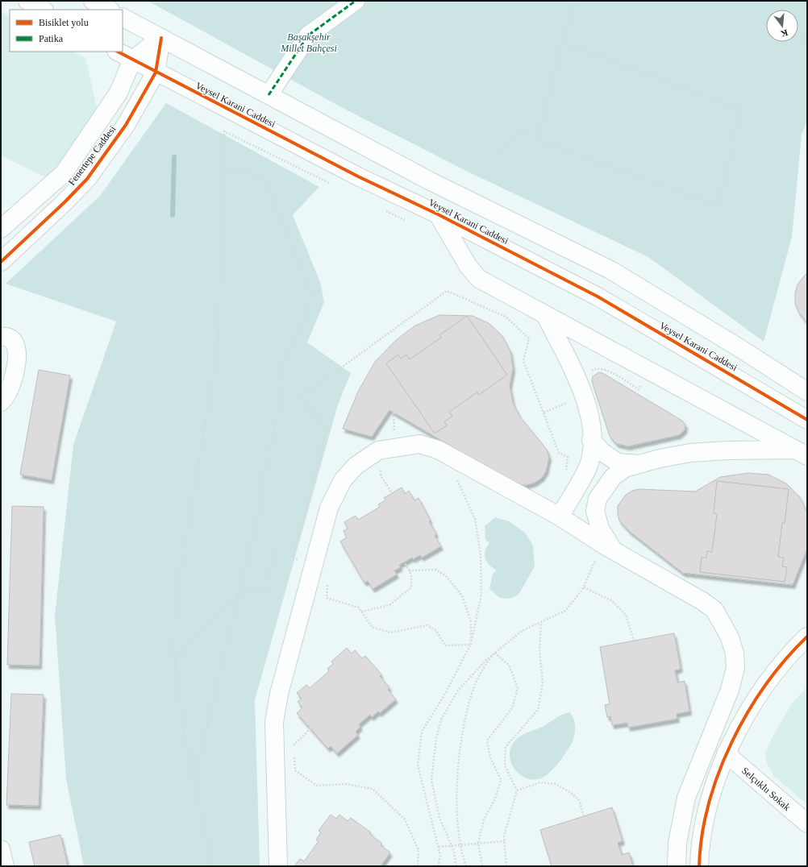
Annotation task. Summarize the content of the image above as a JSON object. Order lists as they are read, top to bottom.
{
  "streets": {
    "street": ["Veysel Karani Caddesi", "Fenertepe Caddesi", "Selçuklu Sokak"]
  },
  "crossings": [
    ["Veysel Karani Caddesi", "Fenertepe Caddesi"]
  ],
  "parks": ["Başakşehir Millet Bahçesi"],
  "legend": ["Bisiklet yolu", "Patika"],
  "north": "bottom"
}
